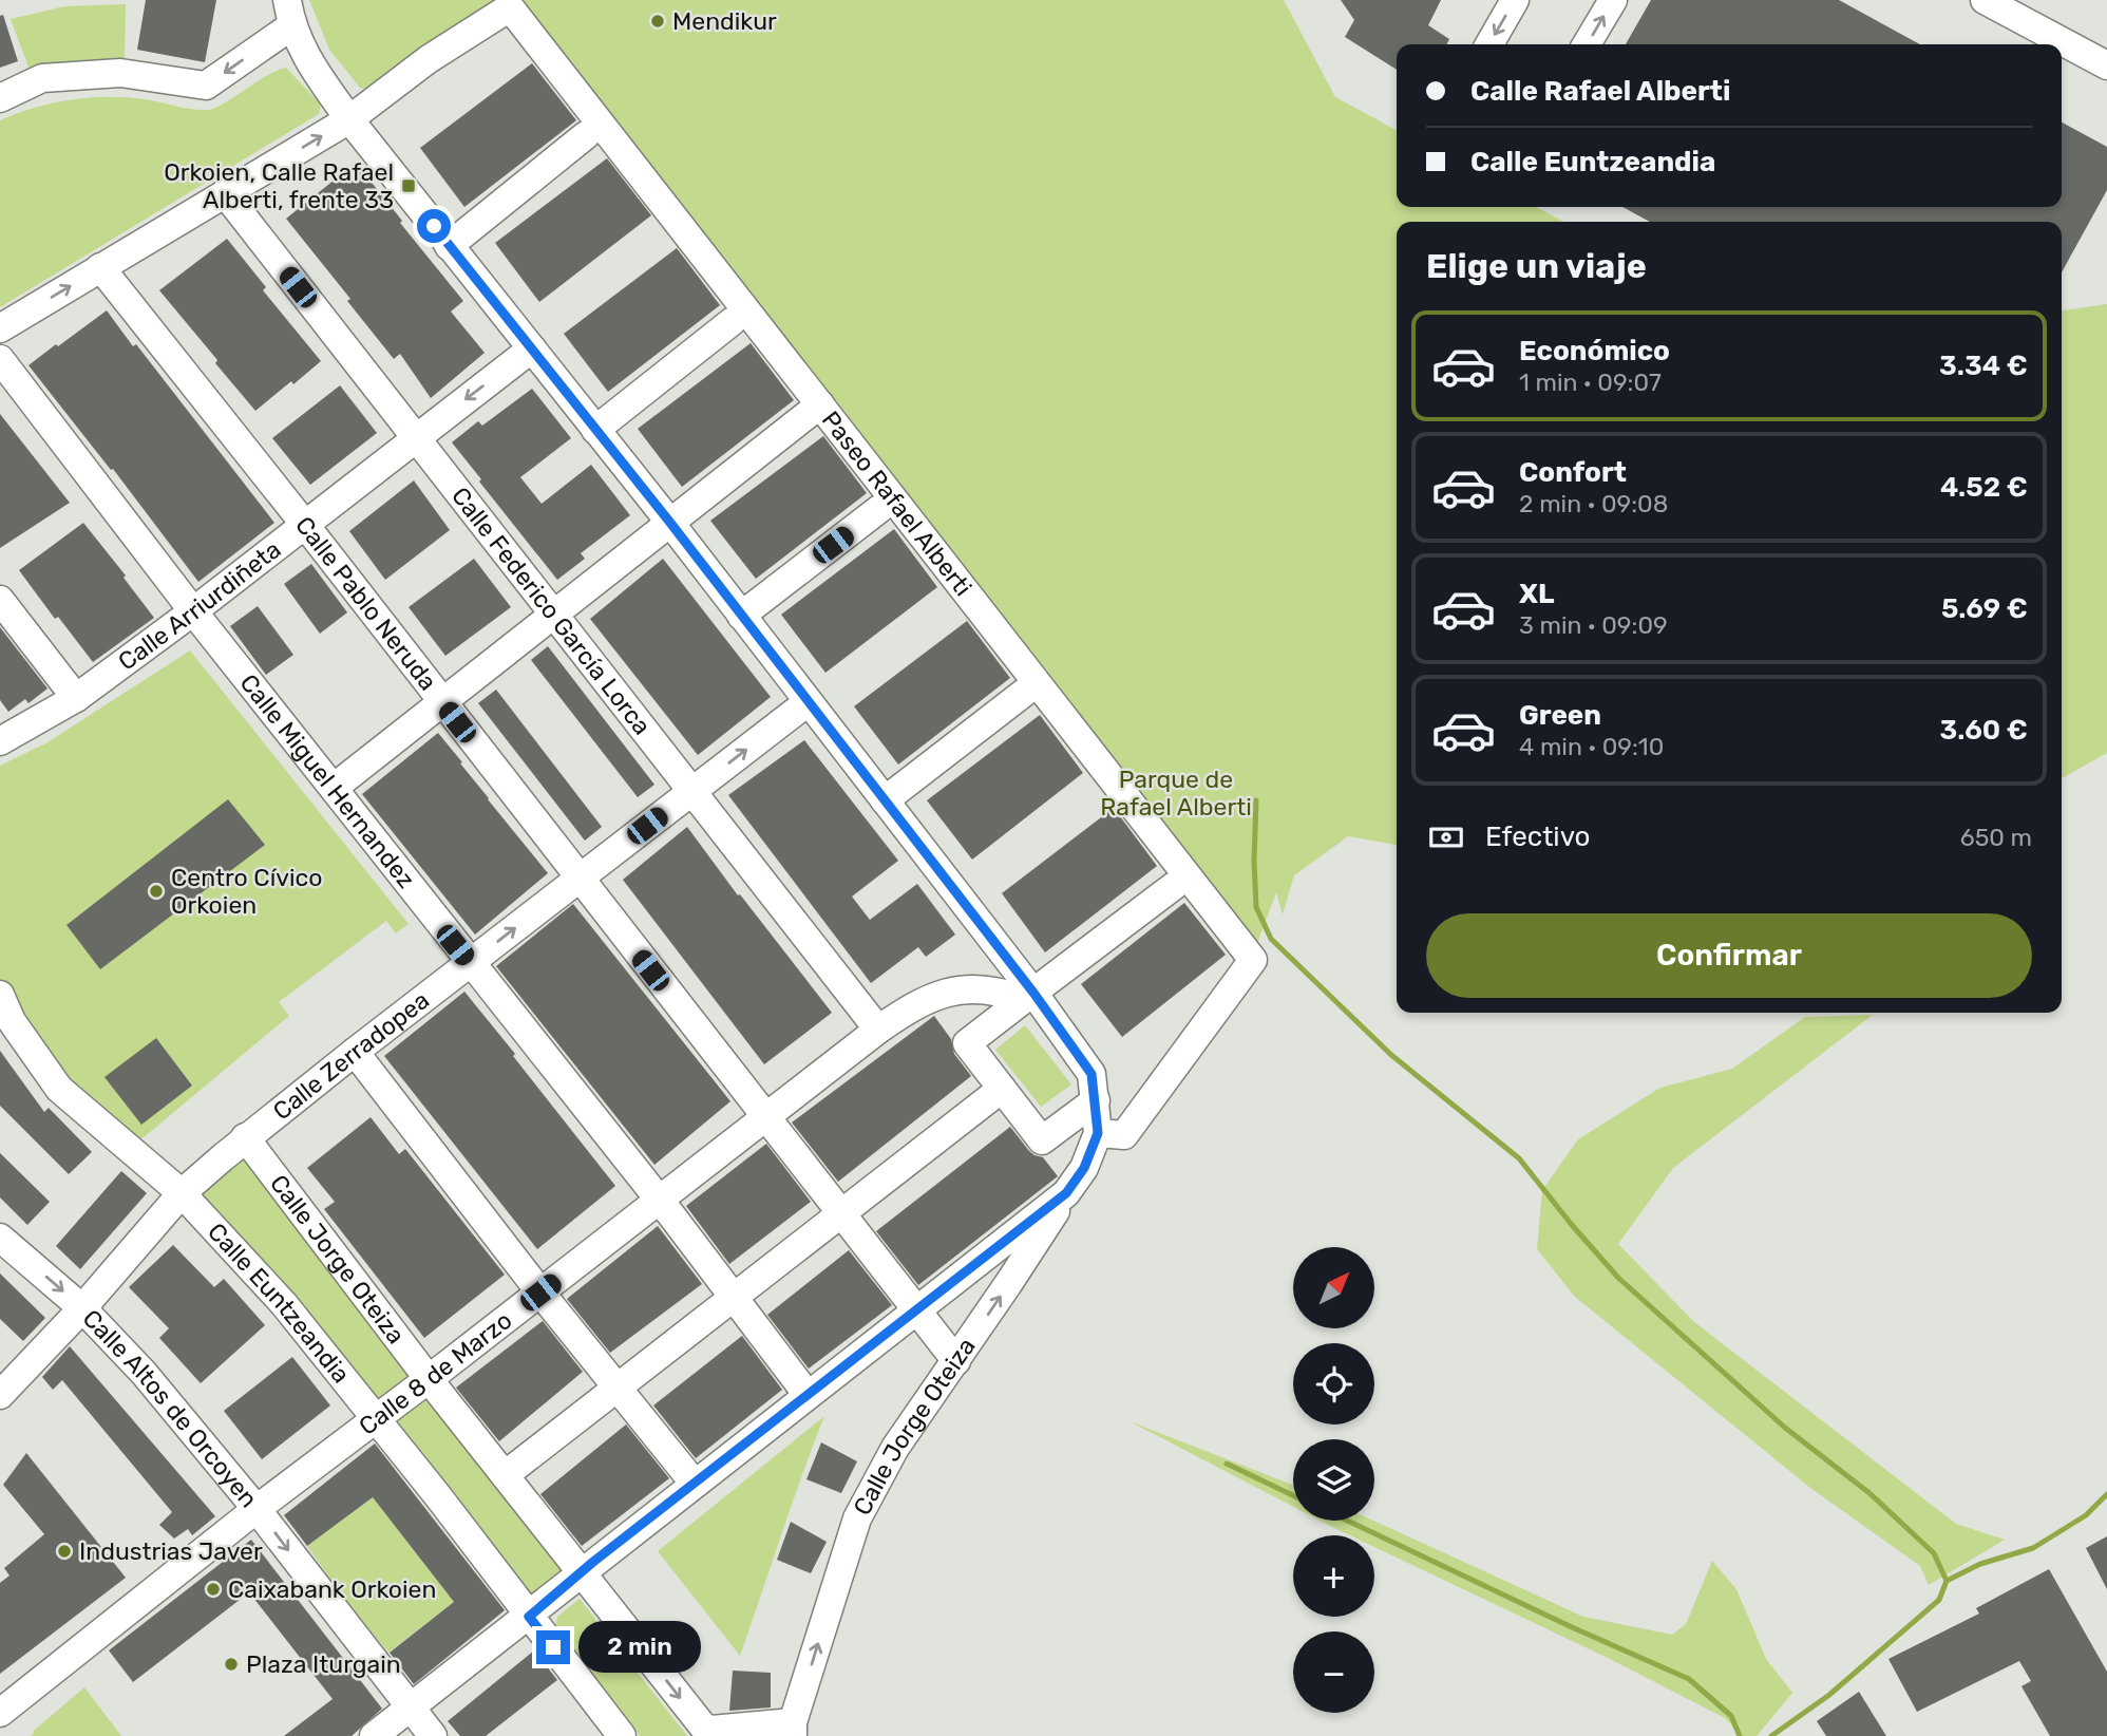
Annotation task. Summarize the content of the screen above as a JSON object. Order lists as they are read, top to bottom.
{
  "streets": {
    "street": [
      "Paseo Rafael Alberti",
      "Calle Pablo Neruda",
      "Calle Arriurdiñeta",
      "Calle Federico García Lorca",
      "Calle Miguel Hernandez",
      "Calle Zerradopea",
      "Calle Jorge Oteiza",
      "Calle Euntzeandia",
      "Calle 8 de Marzo",
      "Calle Altos de Orcoyen"
    ]
  },
  "crossings": [
    ["Paseo Rafael Alberti", "Calle Jorge Oteiza"],
    ["Calle Pablo Neruda", "Calle Arriurdiñeta"],
    ["Calle Pablo Neruda", "Calle Zerradopea"],
    ["Calle Pablo Neruda", "Calle Jorge Oteiza"],
    ["Calle Pablo Neruda", "Calle 8 de Marzo"],
    ["Calle Arriurdiñeta", "Calle Federico García Lorca"],
    ["Calle Arriurdiñeta", "Calle Miguel Hernandez"],
    ["Calle Federico García Lorca", "Calle Zerradopea"],
    ["Calle Federico García Lorca", "Calle 8 de Marzo"],
    ["Calle Miguel Hernandez", "Calle Zerradopea"],
    ["Calle Miguel Hernandez", "Calle 8 de Marzo"],
    ["Calle Zerradopea", "Calle Jorge Oteiza"],
    ["Calle Zerradopea", "Calle Euntzeandia"],
    ["Calle Zerradopea", "Calle Altos de Orcoyen"],
    ["Calle Jorge Oteiza", "Calle 8 de Marzo"],
    ["Calle Euntzeandia", "Calle 8 de Marzo"],
    ["Calle 8 de Marzo", "Calle Altos de Orcoyen"]
  ],
  "one_way": ["Calle Altos de Orcoyen"],
  "parks": ["Parque de Rafael Alberti"],
  "places": {
    "other": [
      "Mendikur",
      "Centro Cívico Orkoien",
      "Industrias Javer",
      "Caixabank Orkoien",
      "Plaza Iturgain"
    ],
    "transit": ["Orkoien, Calle Rafael Alberti, frente 33"]
  },
  "north": "top right",
  "page": {
    "banner": ["Calle Rafael Alberti", "Calle Euntzeandia"],
    "heading": "Elige un viaje",
    "list": [
      {
        "name": "Económico",
        "note": "1 min · 09:07",
        "value": "3.34 €"
      },
      {
        "name": "Confort",
        "note": "2 min · 09:08",
        "value": "4.52 €"
      },
      {
        "name": "XL",
        "note": "3 min · 09:09",
        "value": "5.69 €"
      },
      {
        "name": "Green",
        "note": "4 min · 09:10",
        "value": "3.60 €"
      }
    ],
    "pay": ["Efectivo", "650 m"],
    "buttons": "Confirmar",
    "map_buttons": ["+", "−"],
    "bubble": "2 min"
  }
}
